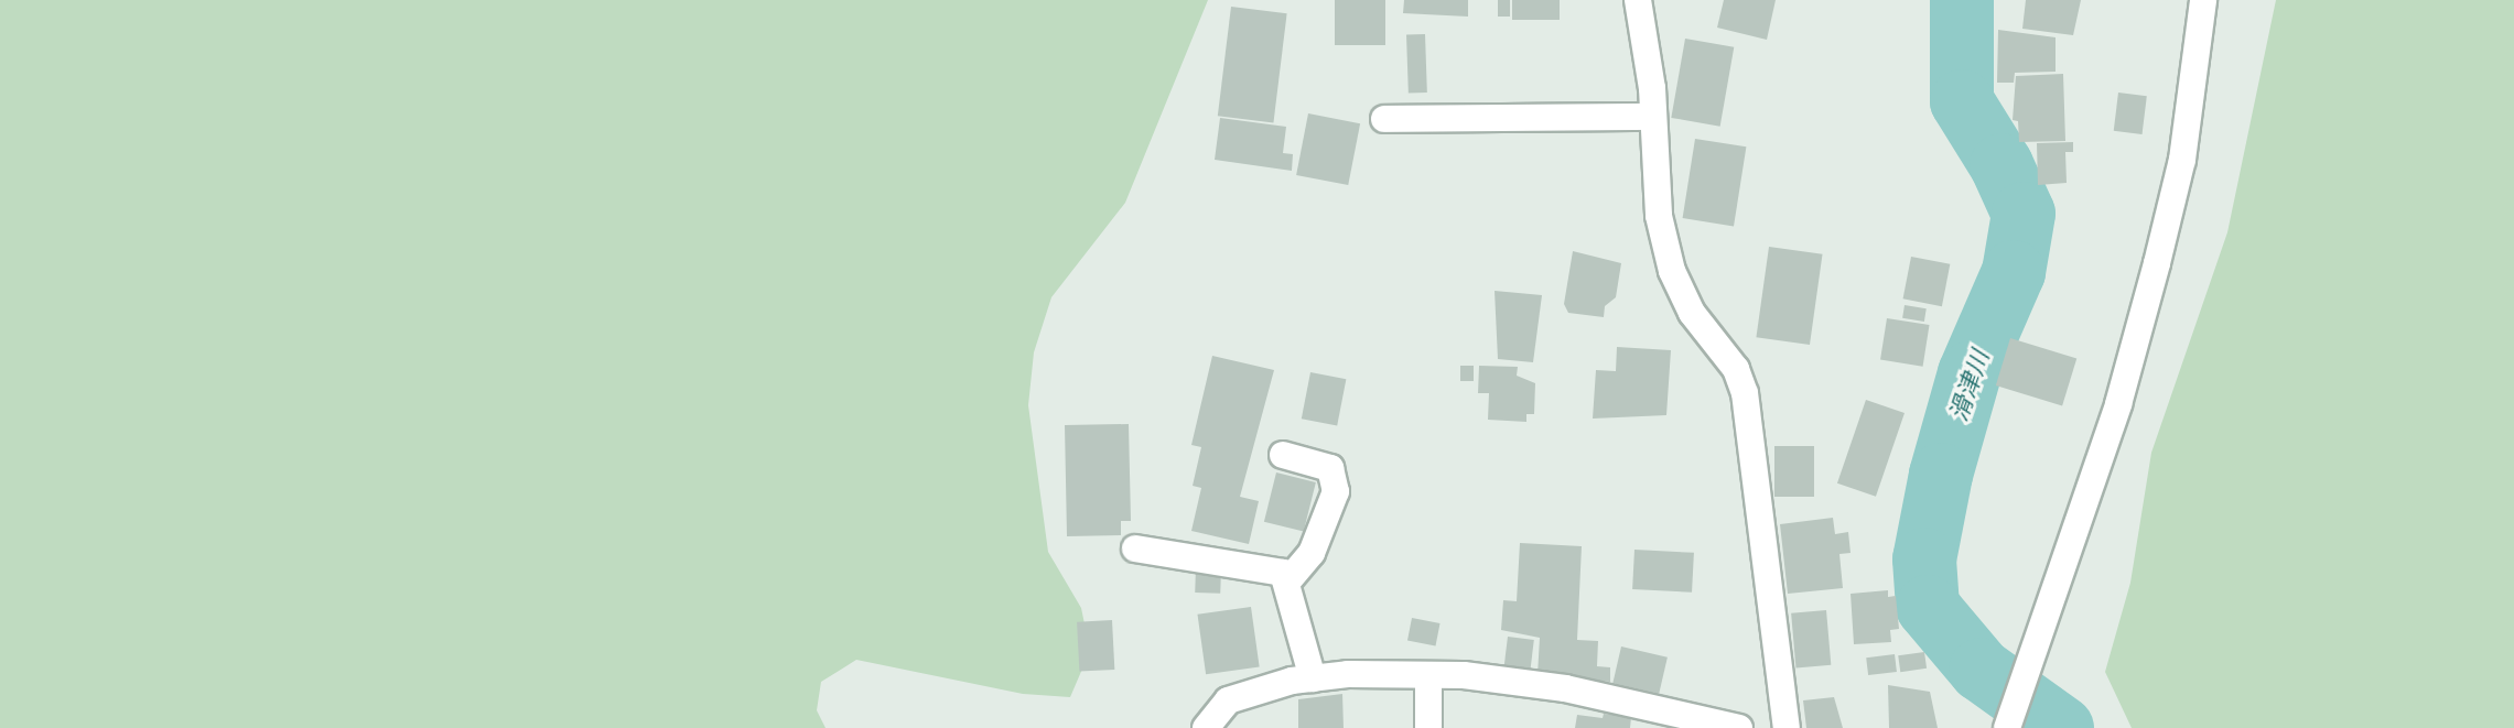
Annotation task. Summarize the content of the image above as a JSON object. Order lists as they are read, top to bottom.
{
  "water": ["滑津川"]
}
